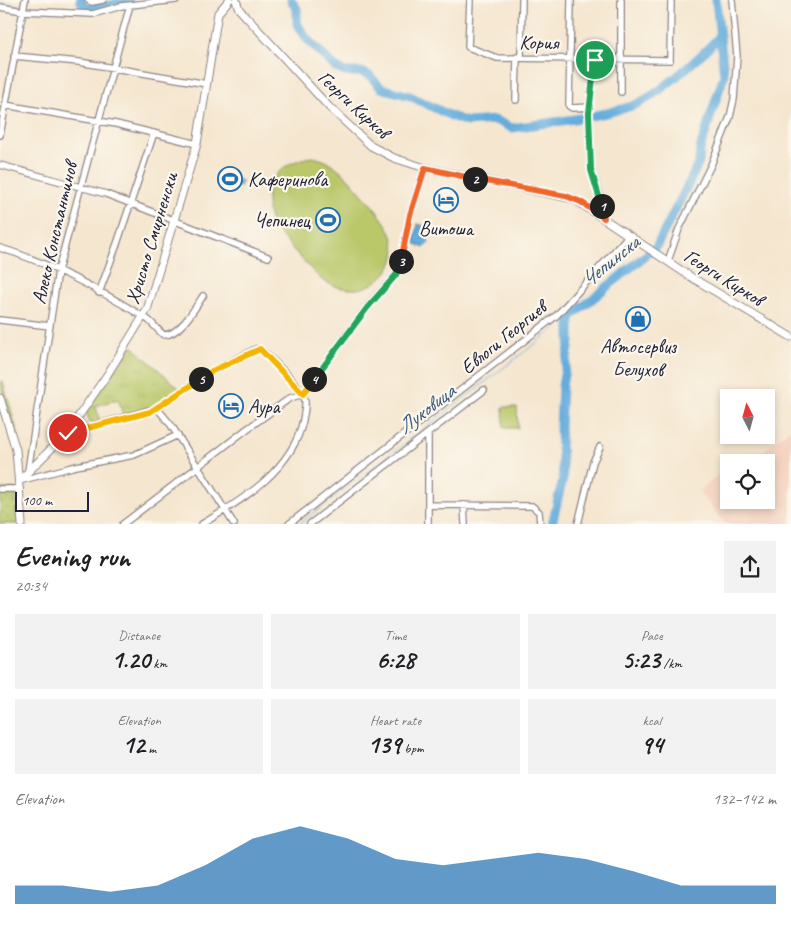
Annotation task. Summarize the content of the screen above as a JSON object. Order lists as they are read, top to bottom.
{
  "streets": {
    "street": [
      "Кория",
      "Георги Кирков",
      "Алеко Константинов",
      "Христо Смирненски",
      "Евлоги Георгиев"
    ]
  },
  "crossings": [
    ["Георги Кирков", "Христо Смирненски"],
    ["Георги Кирков", "Евлоги Георгиев"],
    ["Алеко Константинов", "Христо Смирненски"]
  ],
  "water": ["Чепинска", "Луковица"],
  "places": {
    "sports": ["Каферинова", "Чепинец"],
    "hotel": ["Витоша", "Аура"],
    "shop": ["Автосервиз Белухов"]
  },
  "scale_bar": "100 m",
  "north": "top",
  "page": {
    "pins": [
      "2",
      "1",
      "3",
      "4",
      "5"
    ],
    "scale": "100 m",
    "heading": ["Evening run", "20:34"],
    "stats": [
      ["Distance", "1.20 km"],
      ["Time", "6:28"],
      ["Pace", "5:23 /km"],
      ["Elevation", "12 m"],
      ["Heart rate", "139 bpm"],
      ["kcal", "94"]
    ],
    "chart": ["Elevation", "132–142 m"]
  }
}
